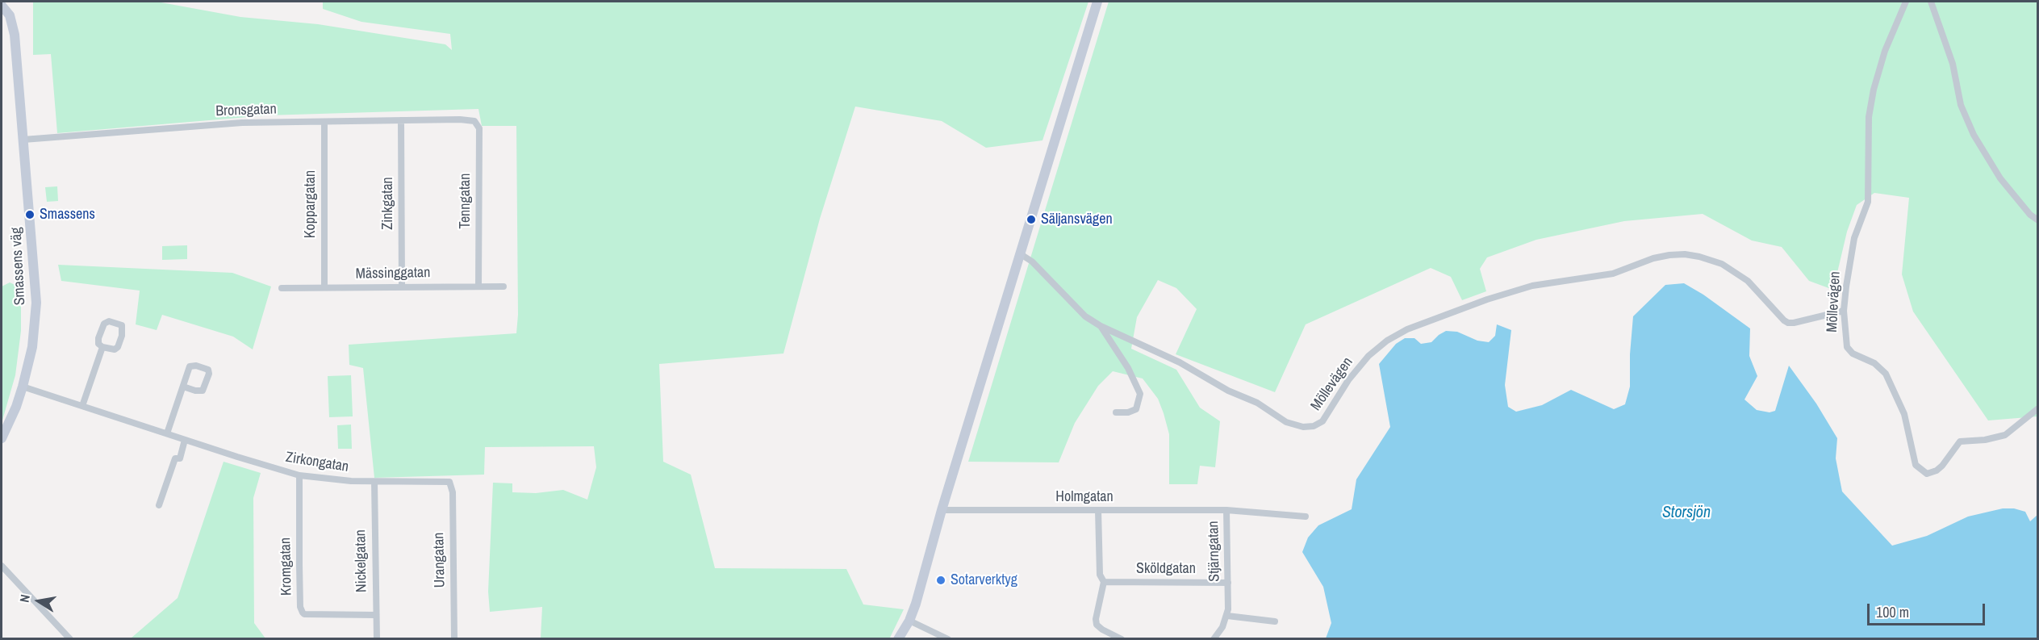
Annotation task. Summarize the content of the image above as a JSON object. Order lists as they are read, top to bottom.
{
  "streets": {
    "street": [
      "Bronsgatan",
      "Tenngatan",
      "Zinkgatan",
      "Koppargatan",
      "Smassens väg",
      "Mässinggatan",
      "Möllevägen",
      "Zirkongatan",
      "Holmgatan",
      "Stjärngatan",
      "Urangatan",
      "Nickelgatan",
      "Kromgatan",
      "Sköldgatan"
    ]
  },
  "crossings": [
    ["Bronsgatan", "Tenngatan"],
    ["Bronsgatan", "Zinkgatan"],
    ["Bronsgatan", "Koppargatan"],
    ["Bronsgatan", "Smassens väg"],
    ["Tenngatan", "Mässinggatan"],
    ["Zinkgatan", "Mässinggatan"],
    ["Koppargatan", "Mässinggatan"],
    ["Smassens väg", "Zirkongatan"],
    ["Zirkongatan", "Urangatan"],
    ["Zirkongatan", "Nickelgatan"],
    ["Zirkongatan", "Kromgatan"],
    ["Holmgatan", "Stjärngatan"],
    ["Stjärngatan", "Sköldgatan"],
    ["Nickelgatan", "Kromgatan"]
  ],
  "water": ["Storsjön"],
  "places": ["Smassens", "Säljansvägen", "Sotarverktyg"],
  "scale_bar": "100 m",
  "north": "left"
}
